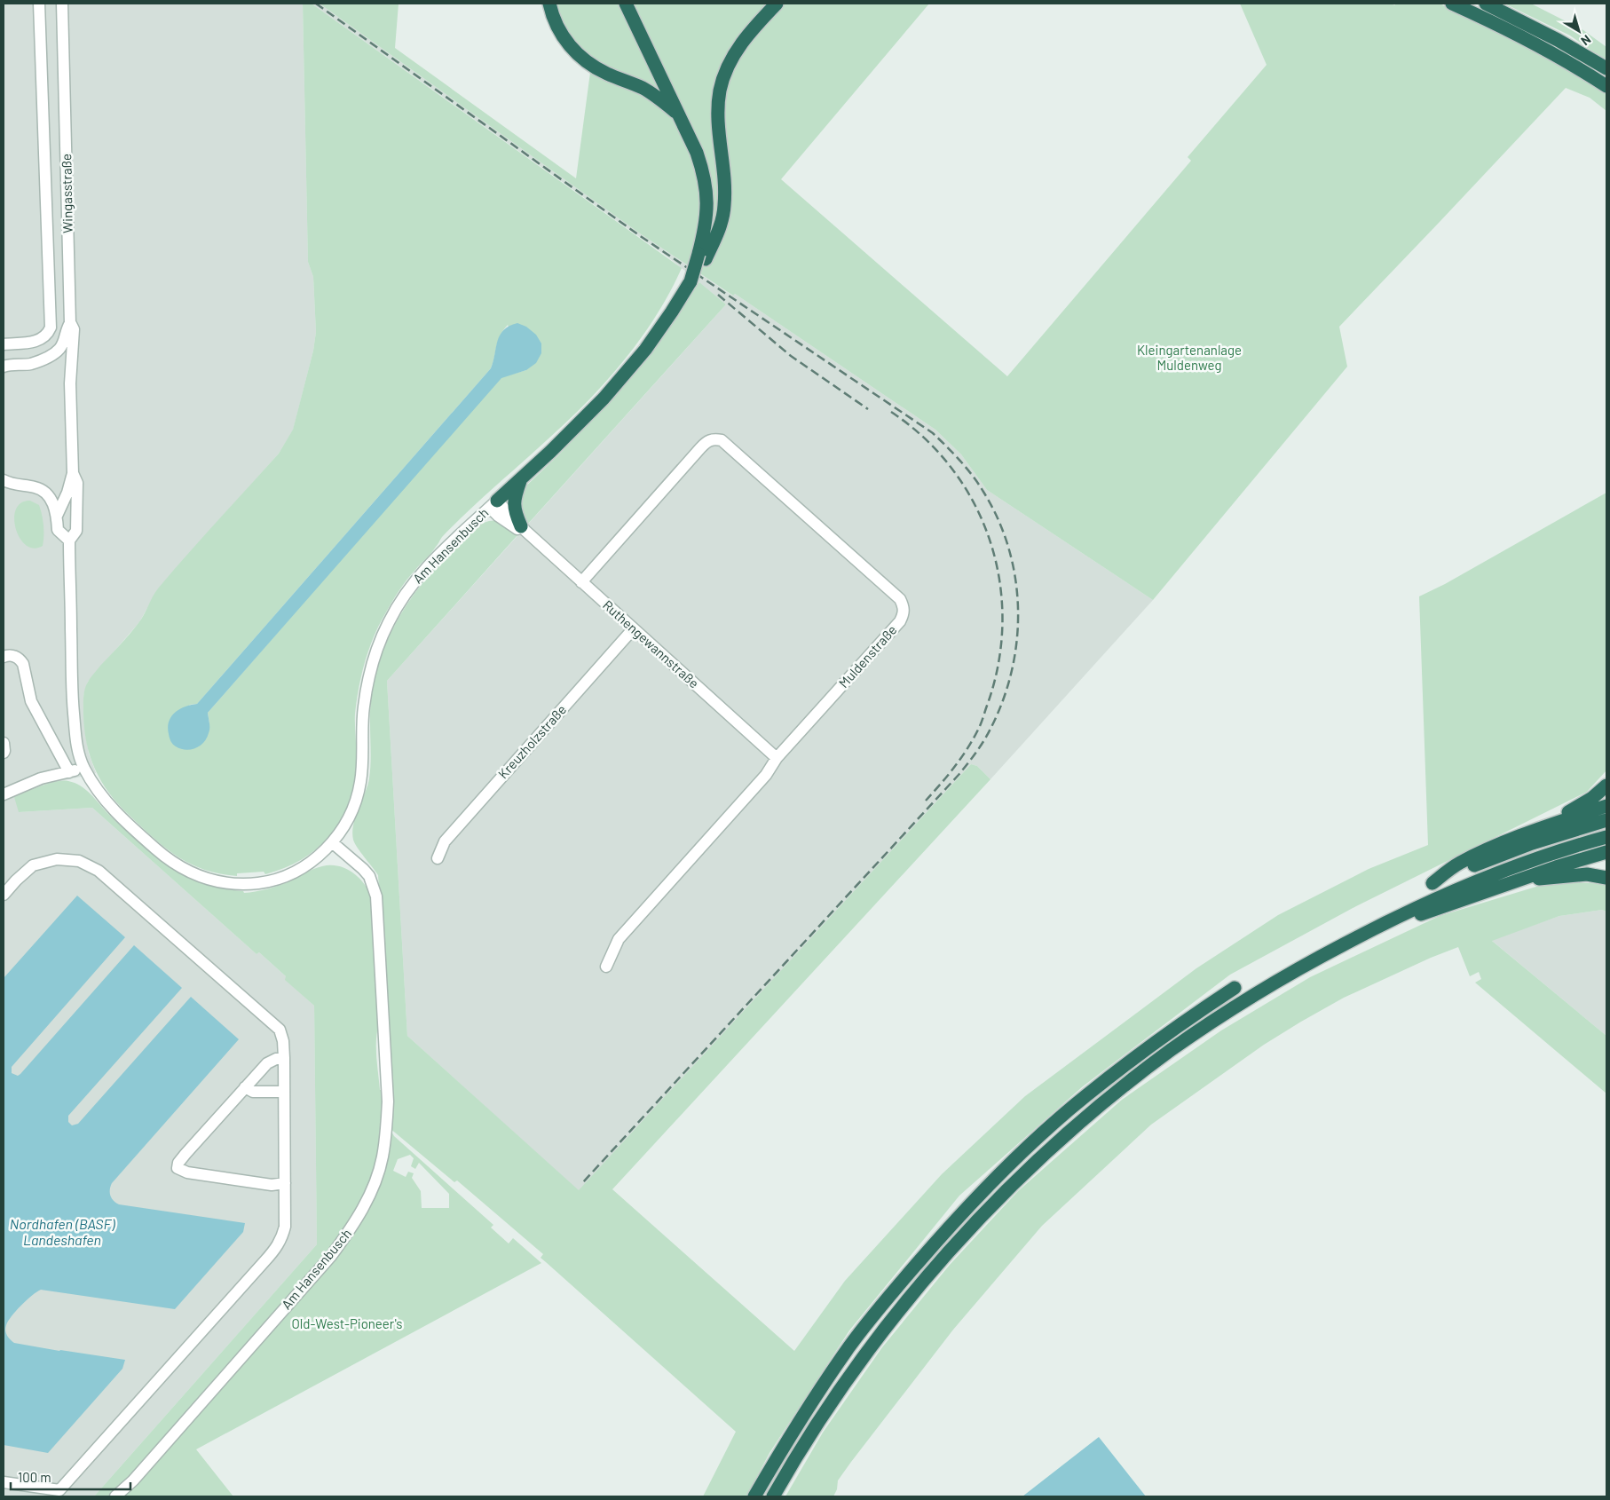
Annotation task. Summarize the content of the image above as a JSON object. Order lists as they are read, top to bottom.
{
  "streets": {
    "street": [
      "Wingasstraße",
      "Am Hansenbusch",
      "Ruthengewannstraße",
      "Muldenstraße",
      "Kreuzholzstraße"
    ]
  },
  "crossings": [
    ["Am Hansenbusch", "Ruthengewannstraße"],
    ["Ruthengewannstraße", "Muldenstraße"],
    ["Ruthengewannstraße", "Kreuzholzstraße"]
  ],
  "water": ["Nordhafen (BASF) Landeshafen"],
  "parks": ["Kleingartenanlage Muldenweg", "Old-West-Pioneer's"],
  "scale_bar": "100 m",
  "north": "bottom right"
}
